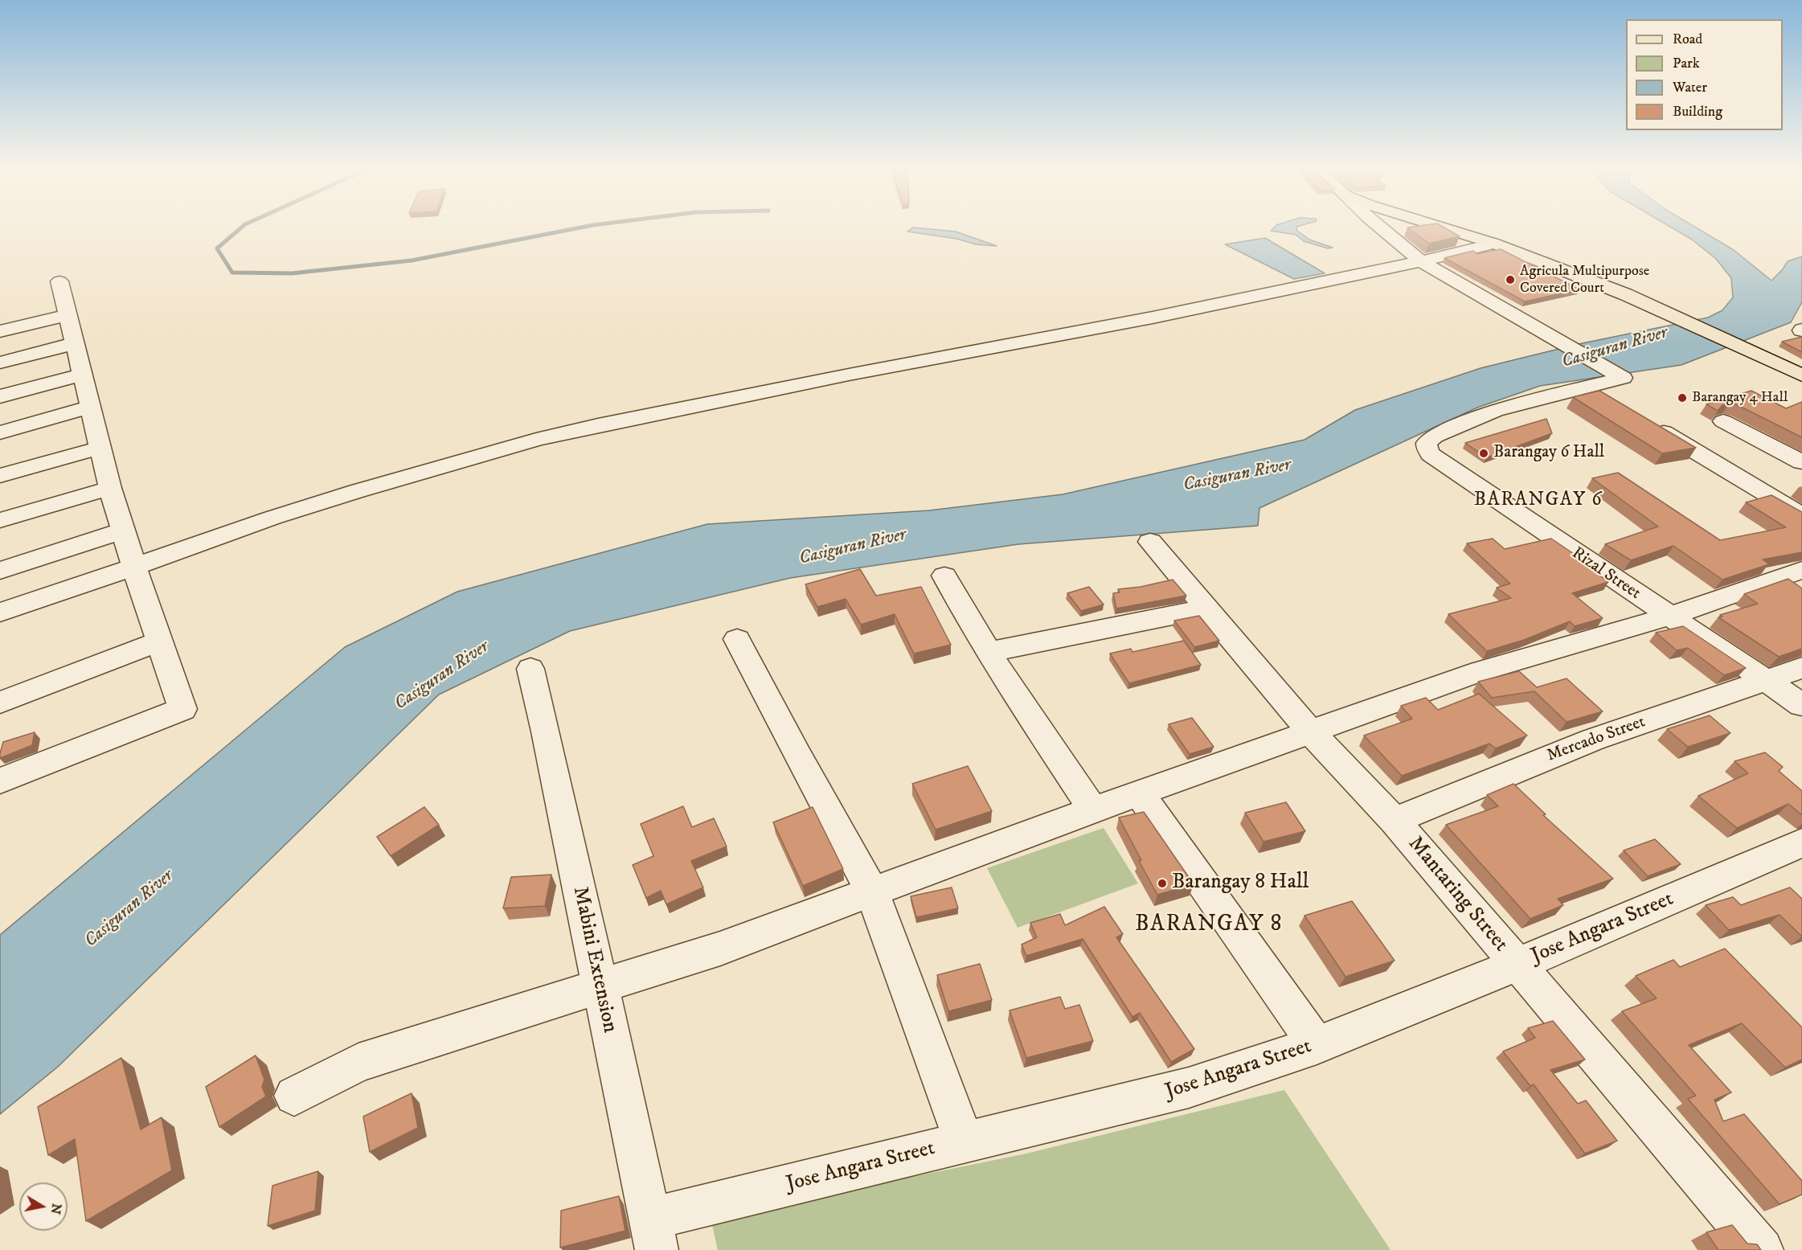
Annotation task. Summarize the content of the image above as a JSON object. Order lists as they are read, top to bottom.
{
  "streets": {
    "street": [
      "Rizal Street",
      "Mercado Street",
      "Mantaring Street",
      "Jose Angara Street",
      "Mabini Extension"
    ]
  },
  "crossings": [
    ["Rizal Street", "Mercado Street"],
    ["Mercado Street", "Mantaring Street"],
    ["Mantaring Street", "Jose Angara Street"],
    ["Jose Angara Street", "Mabini Extension"]
  ],
  "districts": ["BARANGAY 6", "BARANGAY 8"],
  "water": ["Casiguran River"],
  "places": [
    "Agricula Multipurpose Covered Court",
    "Barangay 4 Hall",
    "Barangay 6 Hall",
    "Barangay 8 Hall"
  ],
  "legend": [
    "Road",
    "Park",
    "Water",
    "Building"
  ],
  "north": "right"
}
